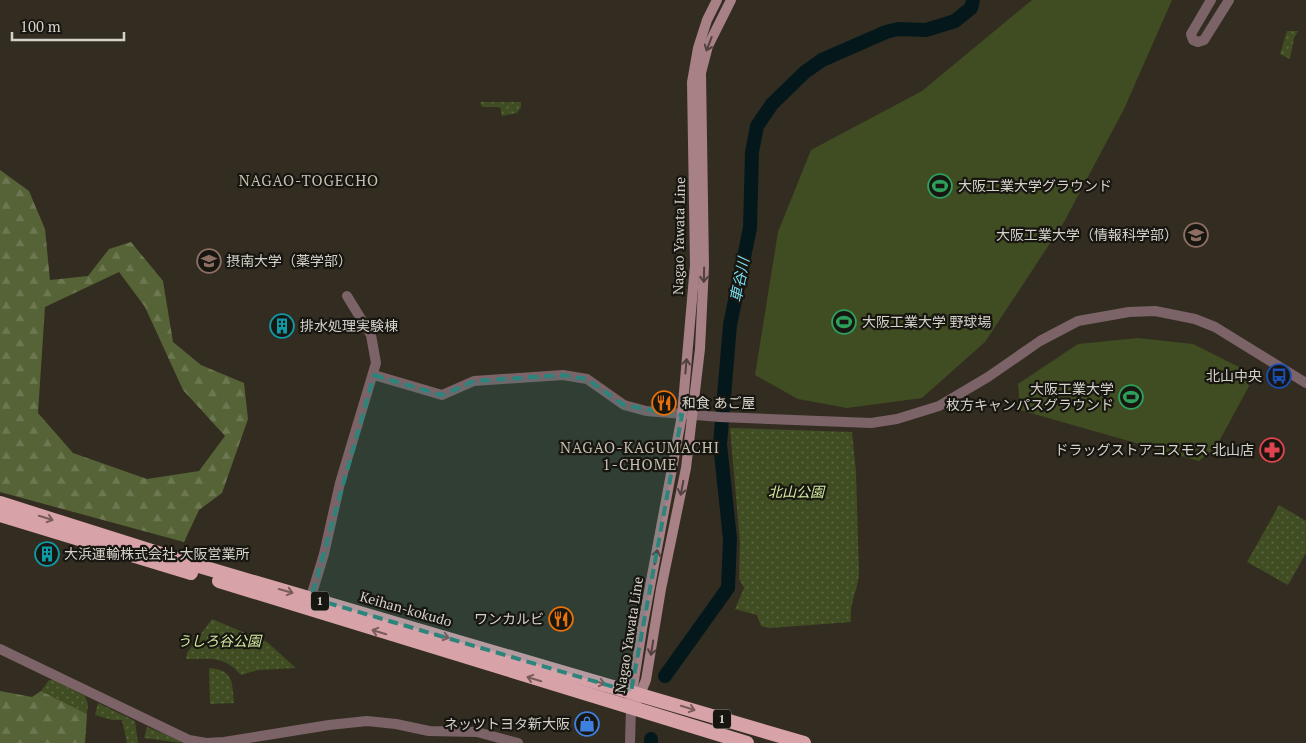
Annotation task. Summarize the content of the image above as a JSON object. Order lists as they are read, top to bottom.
{
  "streets": {
    "highway": ["1", "Keihan-kokudo"],
    "main road": ["Nagao Yawata Line"]
  },
  "crossings": [
    ["Nagao Yawata Line", "Keihan-kokudo"]
  ],
  "districts": ["NAGAO-TOGECHO", "NAGAO-KAGUMACHI 1-CHOME"],
  "water": ["車谷川"],
  "parks": ["北山公園", "うしろ谷公園"],
  "places": {
    "sports": ["大阪工業大学グラウンド", "大阪工業大学 野球場", "大阪工業大学 枚方キャンパスグラウンド"],
    "school or university": ["大阪工業大学（情報科学部）", "摂南大学（薬学部）"],
    "building": ["排水処理実験棟", "大浜運輸株式会社 大阪営業所"],
    "bus stop": ["北山中央"],
    "restaurant": ["和食 あご屋", "ワンカルビ"],
    "pharmacy": ["ドラッグストアコスモス 北山店"],
    "shop": ["ネッツトヨタ新大阪"]
  },
  "scale_bar": "100 m"
}
